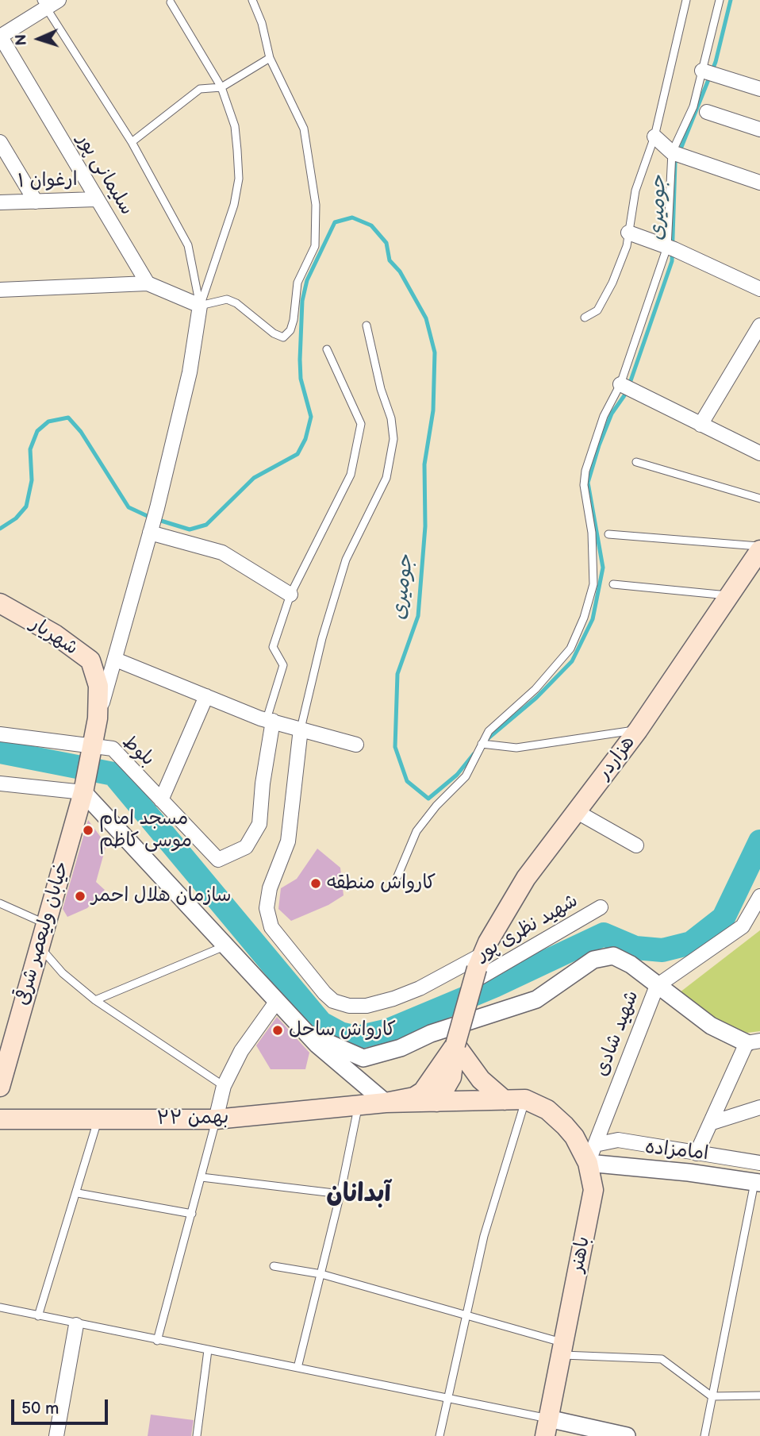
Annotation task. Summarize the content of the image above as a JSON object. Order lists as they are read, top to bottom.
{
  "streets": {
    "main road": [
      "شهریار",
      "هزاردر",
      "خیابان ولیعصر شرقی",
      "۲۲ بهمن",
      "باهنر"
    ],
    "street": [
      "سلیمانی پور",
      "ارغوان ۱",
      "بلوط",
      "شهید نظری پور",
      "شهید شادی",
      "امامزاده"
    ]
  },
  "crossings": [
    ["سلیمانی پور", "ارغوان ۱"],
    ["شهریار", "بلوط"],
    ["شهریار", "خیابان ولیعصر شرقی"],
    ["بلوط", "خیابان ولیعصر شرقی"],
    ["هزاردر", "شهید نظری پور"],
    ["شهید شادی", "امامزاده"],
    ["شهید شادی", "باهنر"],
    ["امامزاده", "باهنر"]
  ],
  "districts": ["آبدانان"],
  "water": ["جومیری"],
  "places": [
    "مسجد امام موسی کاظم",
    "کارواش منطقه",
    "سازمان هلال احمر",
    "کارواش ساحل"
  ],
  "scale_bar": "50 m",
  "north": "left"
}
